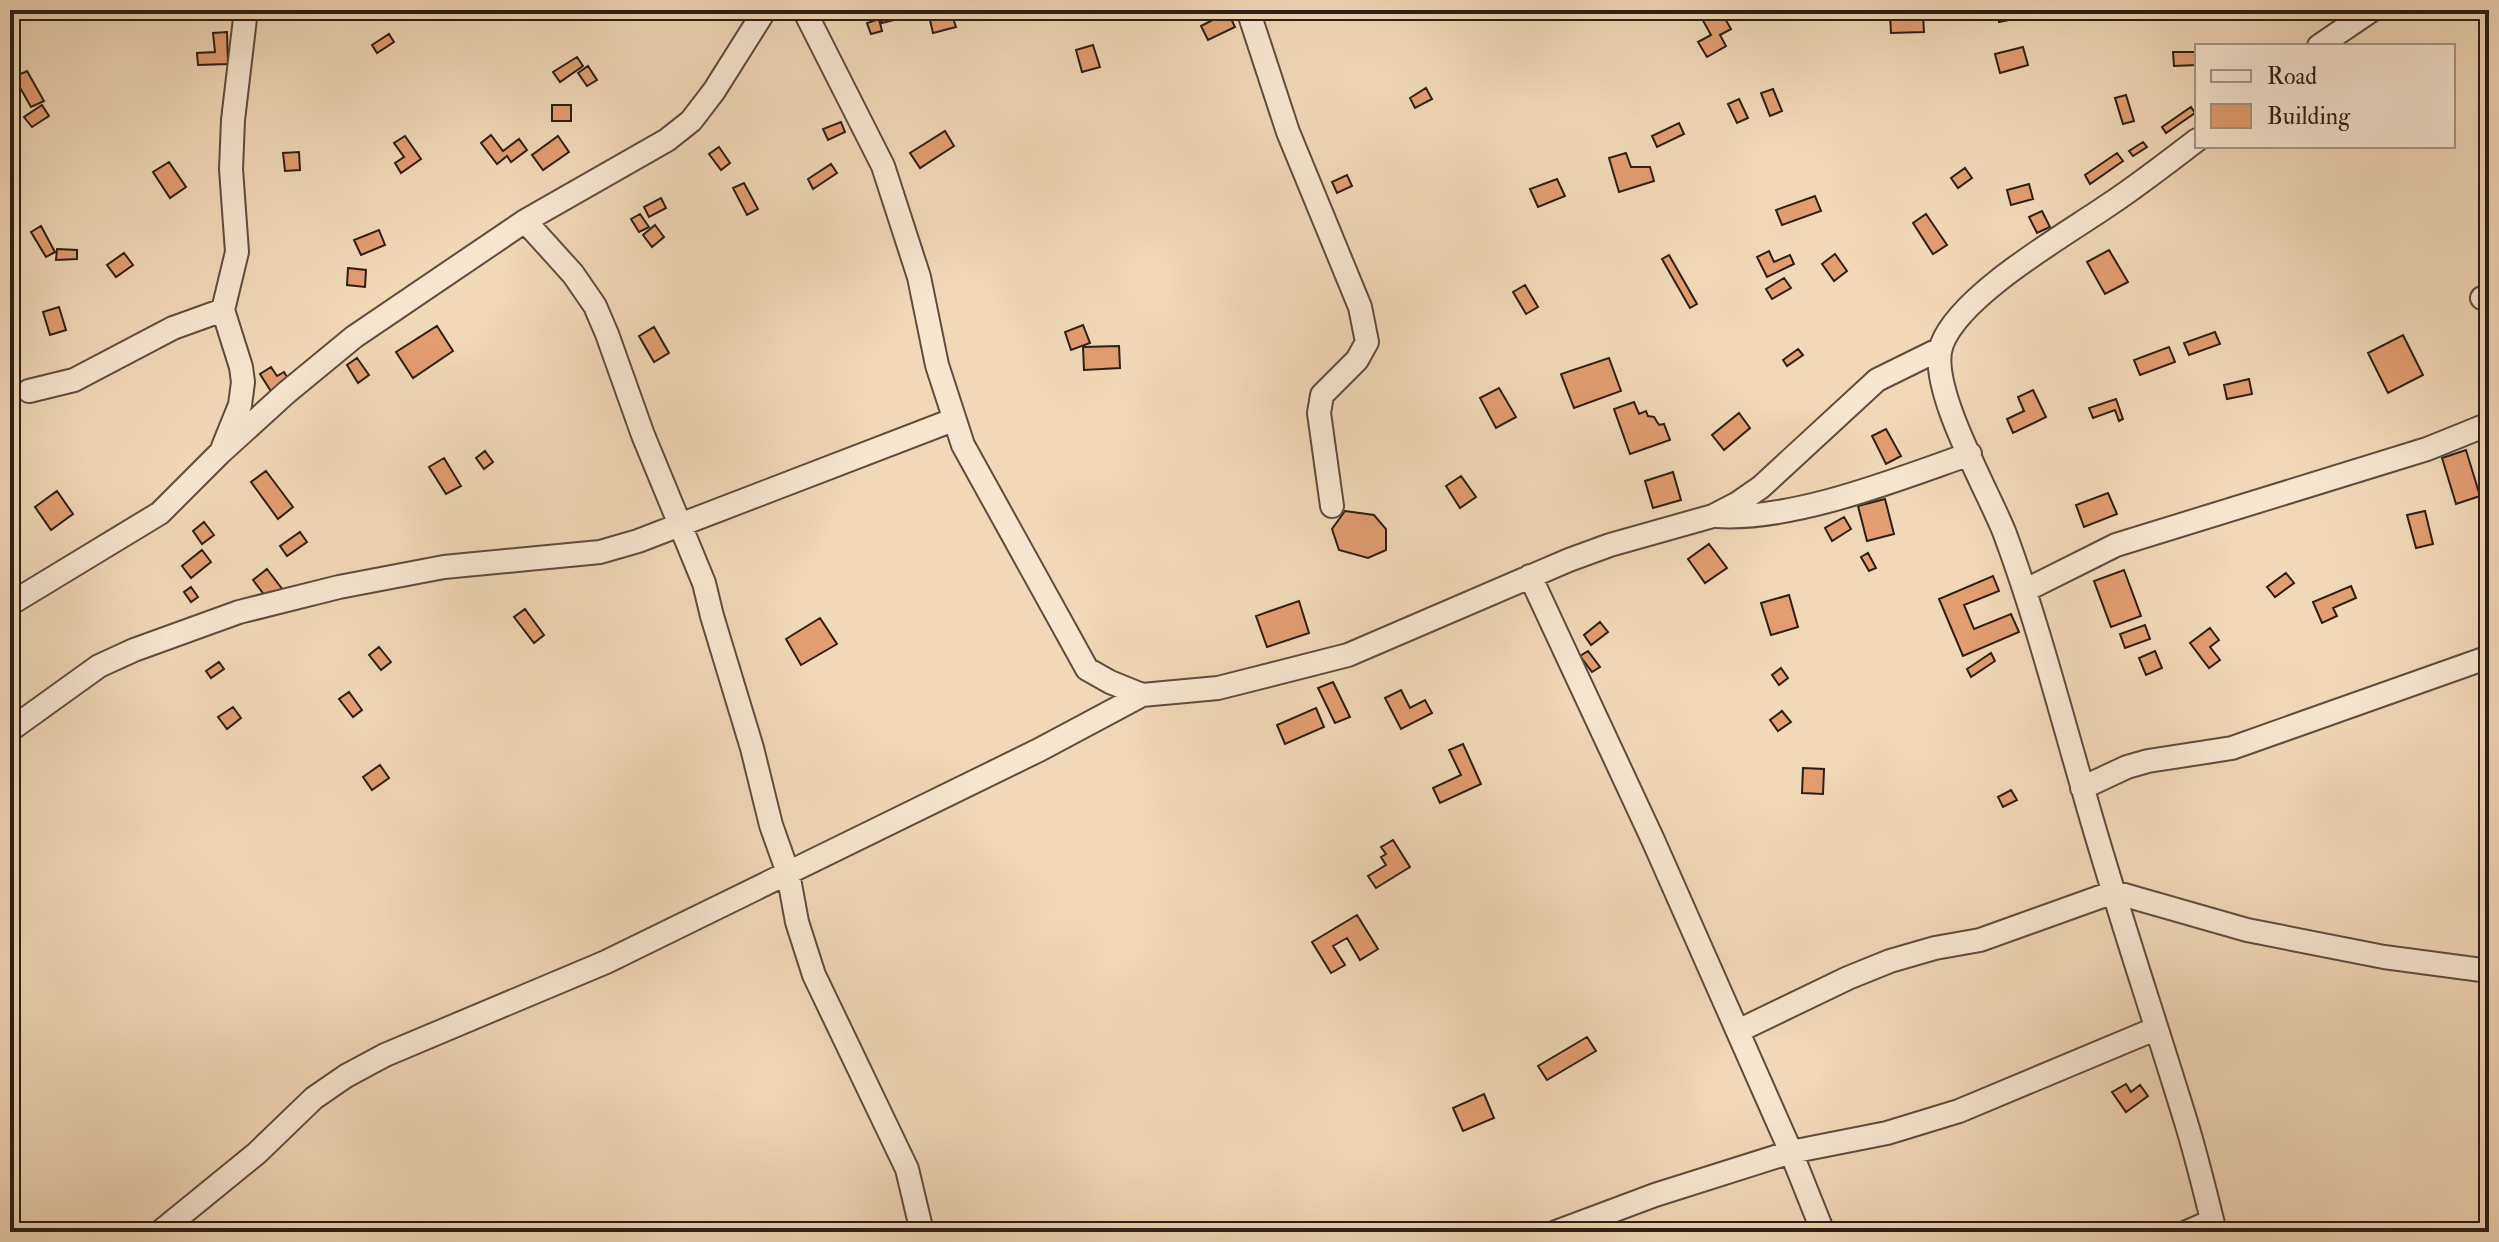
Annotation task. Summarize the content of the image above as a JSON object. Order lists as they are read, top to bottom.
{
  "legend": ["Road", "Building"]
}
